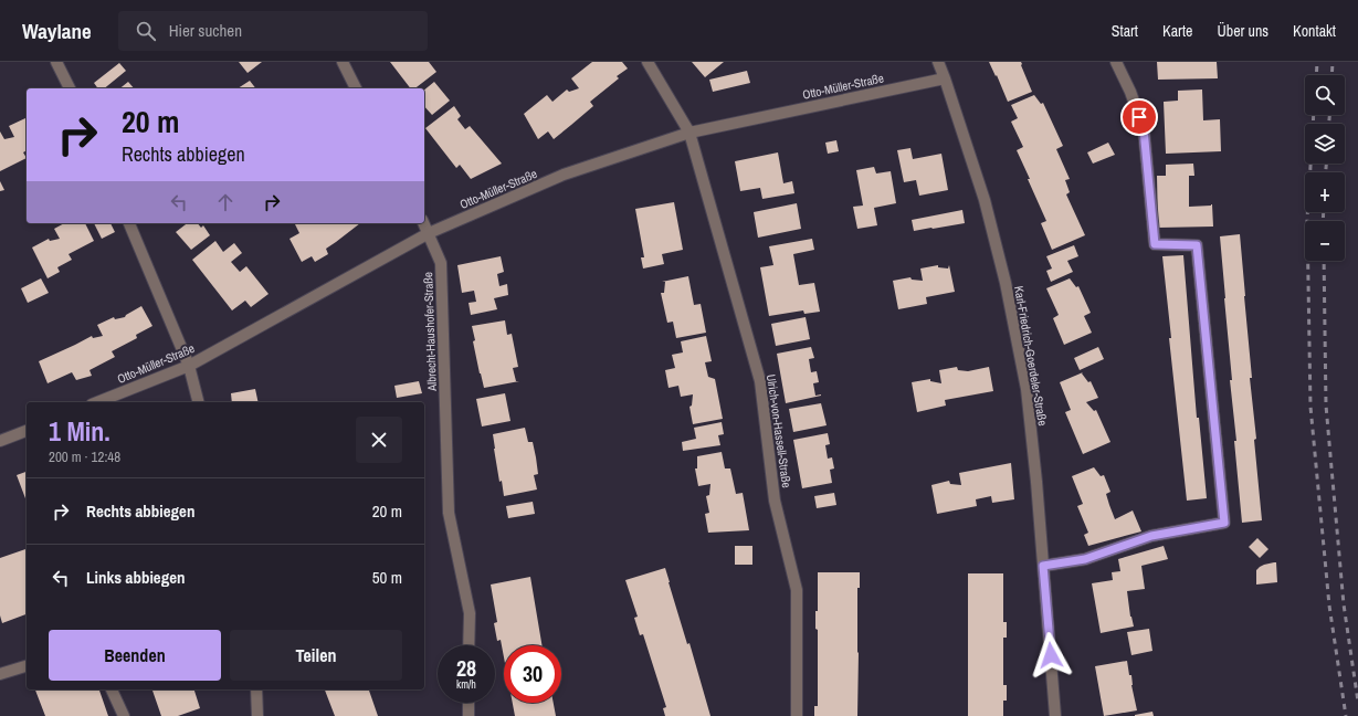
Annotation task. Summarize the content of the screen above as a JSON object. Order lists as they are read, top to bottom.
{
  "streets": {
    "street": [
      "Otto-Müller-Straße",
      "Albrecht-Haushofer-Straße",
      "Karl-Friedrich-Goerdeler-Straße",
      "Ulrich-von-Hassell-Straße"
    ]
  },
  "crossings": [
    ["Otto-Müller-Straße", "Albrecht-Haushofer-Straße"],
    ["Otto-Müller-Straße", "Karl-Friedrich-Goerdeler-Straße"],
    ["Otto-Müller-Straße", "Ulrich-von-Hassell-Straße"]
  ],
  "page": {
    "header": "Waylane",
    "search": "Hier suchen",
    "nav": [
      "Start",
      "Karte",
      "Über uns",
      "Kontakt"
    ],
    "map_buttons": ["+", "−"],
    "turn": ["20 m", "Rechts abbiegen"],
    "heading": ["1 Min.", "200 m · 12:48"],
    "list": [
      {
        "name": "Rechts abbiegen",
        "value": "20 m"
      },
      {
        "name": "Links abbiegen",
        "value": "50 m"
      }
    ],
    "buttons": ["Beenden", "Teilen"],
    "speed": "28 km/h",
    "limit": "30"
  }
}
